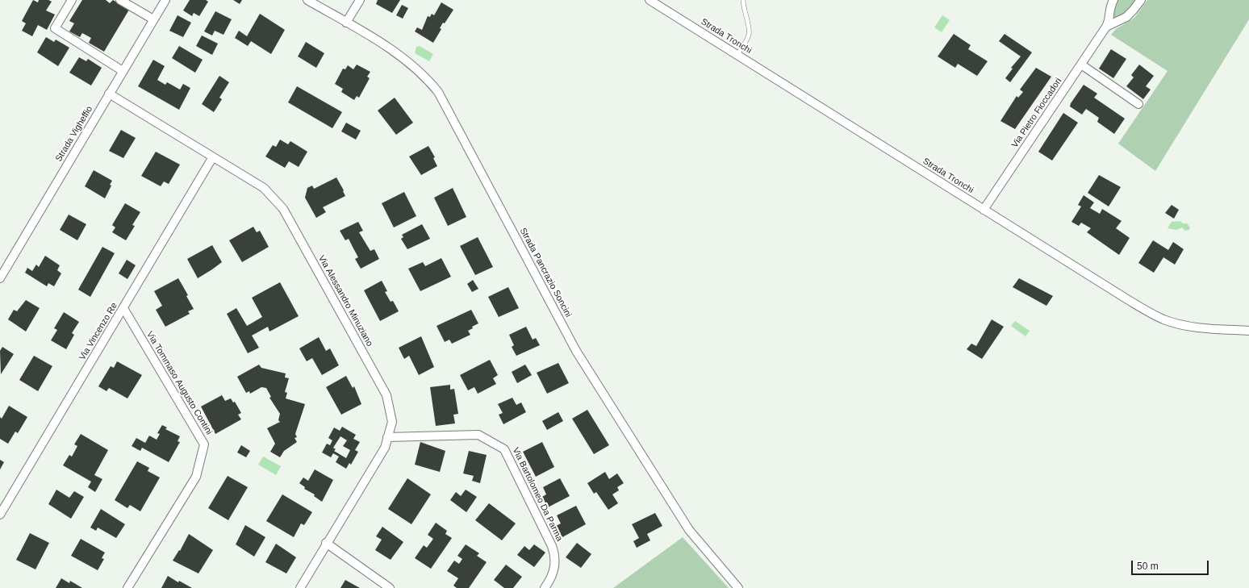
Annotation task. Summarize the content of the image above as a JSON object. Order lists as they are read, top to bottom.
{
  "streets": {
    "street": [
      "Strada Tronchi",
      "Via Pietro Fioccadori",
      "Strada Vigheffio",
      "Strada Pancrazio Soncini",
      "Via Alessandro Minuziano",
      "Via Vincenzo Re",
      "Via Tommaso Augusto Contini",
      "Via Bartolomeo Da Parma"
    ]
  },
  "crossings": [
    ["Strada Tronchi", "Via Pietro Fioccadori"],
    ["Strada Vigheffio", "Via Alessandro Minuziano"],
    ["Via Alessandro Minuziano", "Via Vincenzo Re"],
    ["Via Alessandro Minuziano", "Via Bartolomeo Da Parma"],
    ["Via Vincenzo Re", "Via Tommaso Augusto Contini"]
  ],
  "scale_bar": "50 m"
}
